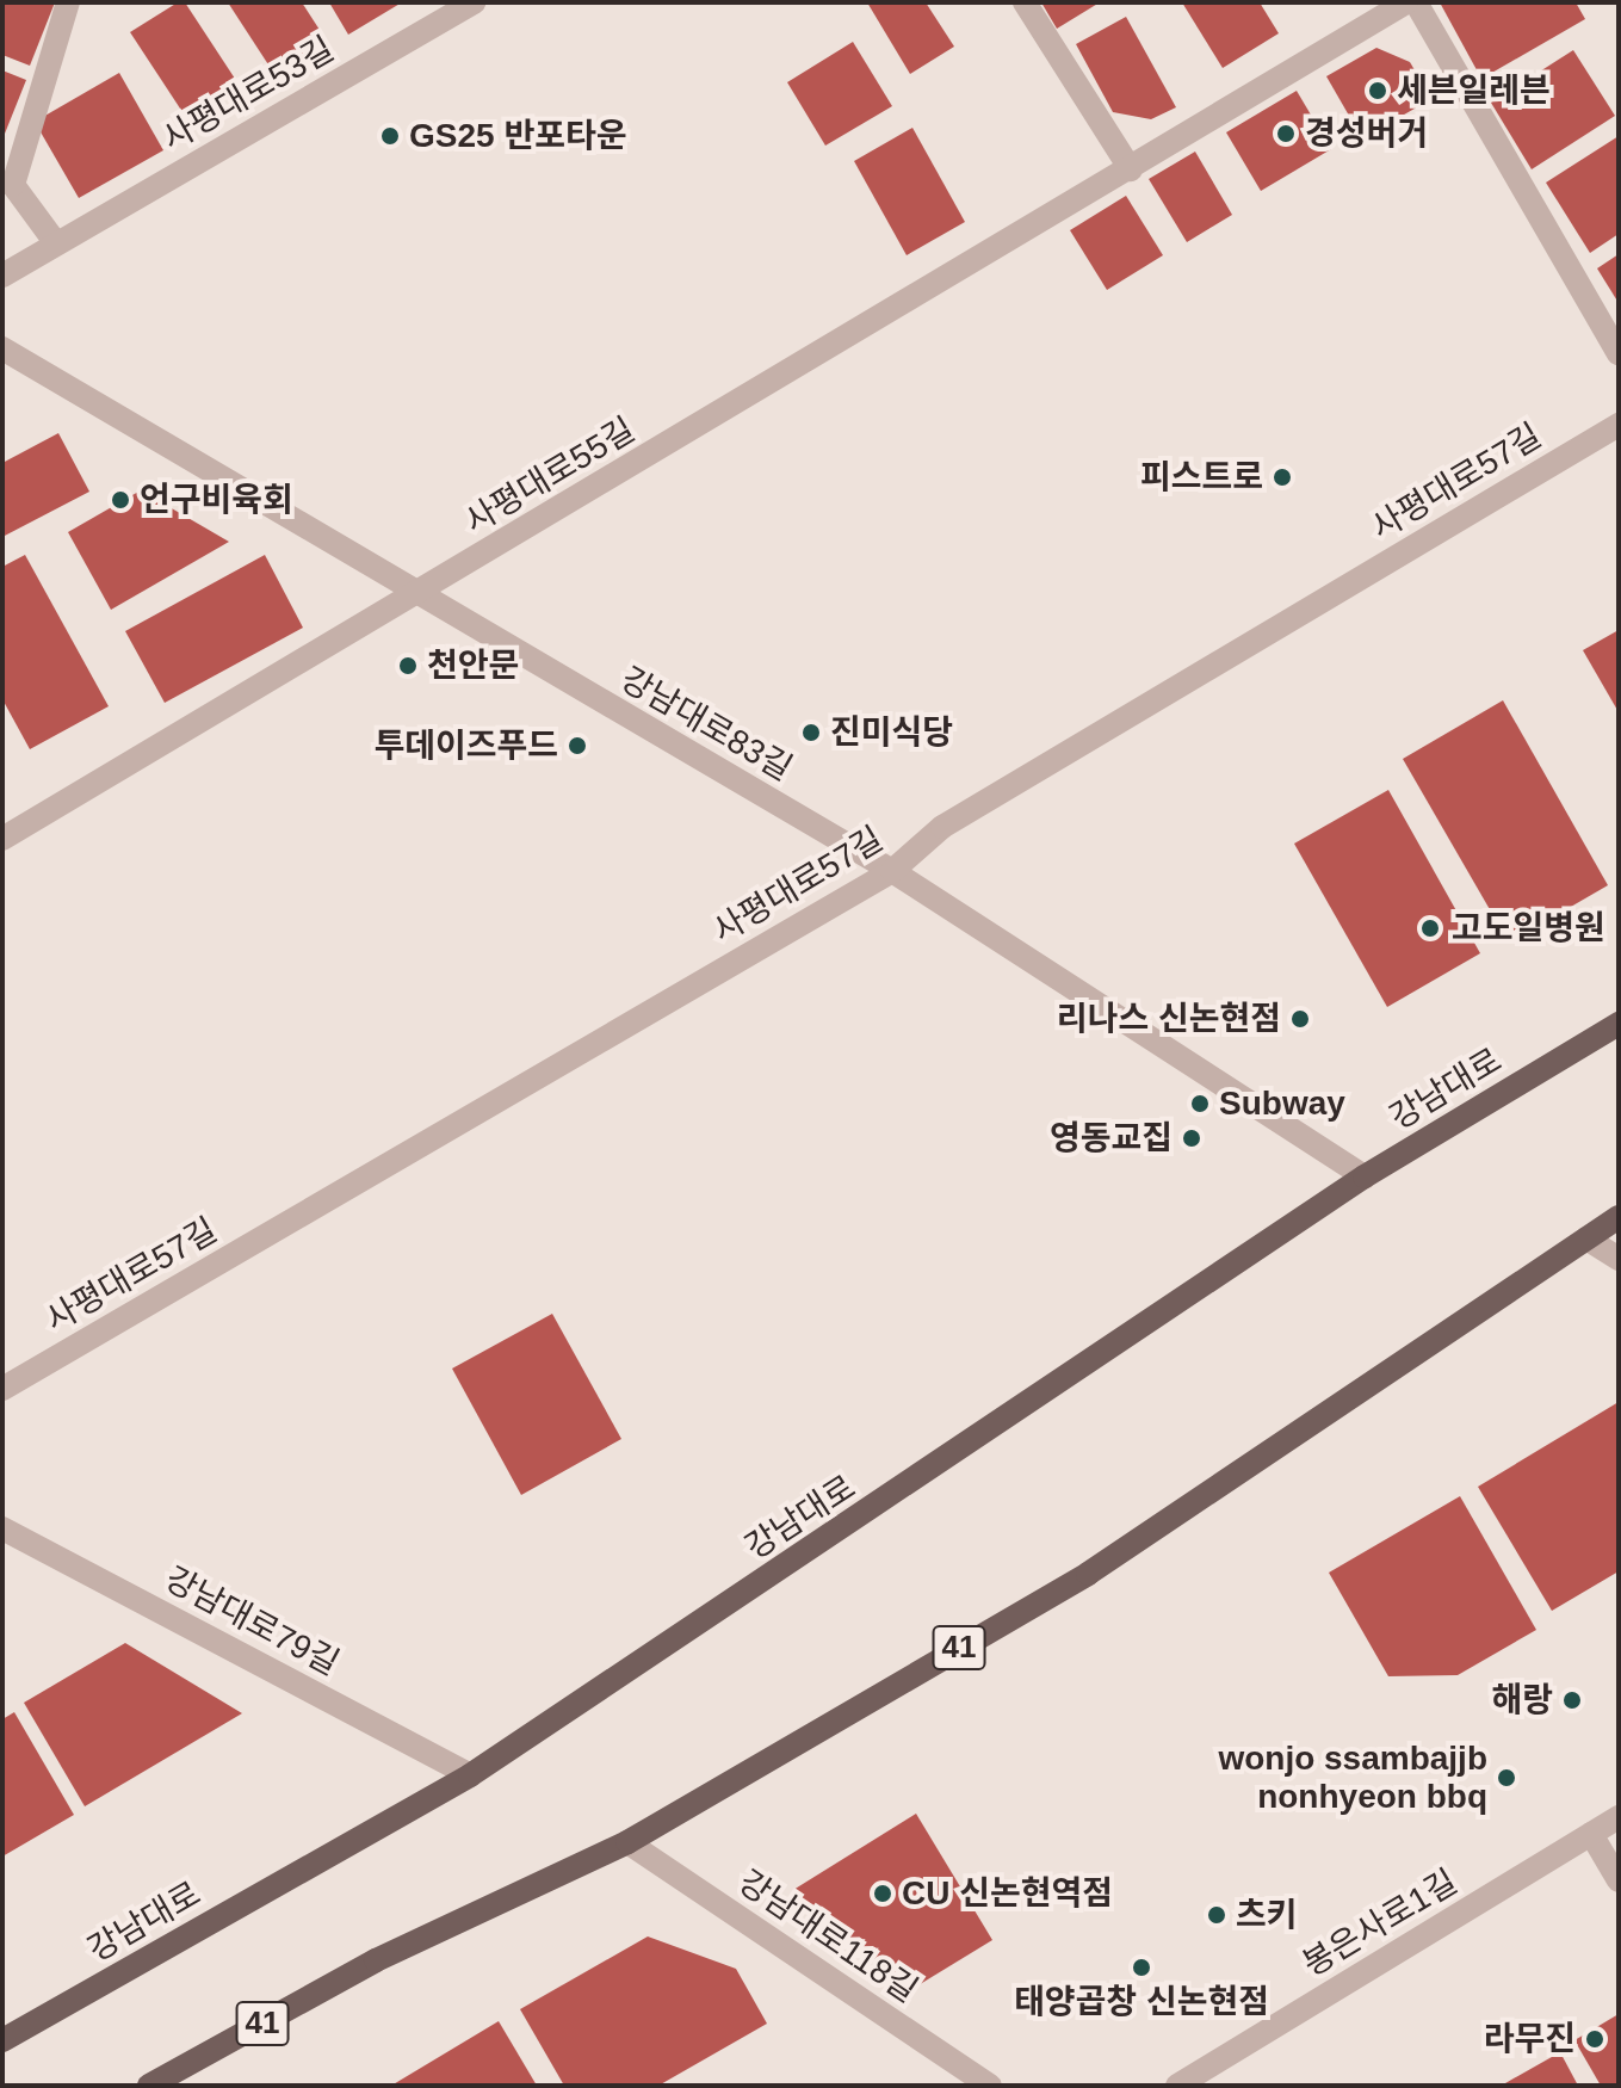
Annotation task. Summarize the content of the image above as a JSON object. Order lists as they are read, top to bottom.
{
  "streets": {
    "main road": ["강남대로", "41"],
    "street": [
      "사평대로53길",
      "사평대로55길",
      "사평대로57길",
      "강남대로83길",
      "강남대로79길",
      "봉은사로1길",
      "강남대로118길"
    ]
  },
  "crossings": [
    ["사평대로55길", "강남대로83길"],
    ["사평대로57길", "강남대로83길"],
    ["강남대로83길", "강남대로"],
    ["강남대로", "강남대로79길"],
    ["41", "강남대로118길"]
  ],
  "places": [
    "세븐일레븐",
    "경성버거",
    "GS25 반포타운",
    "피스트로",
    "언구비육회",
    "천안문",
    "진미식당",
    "투데이즈푸드",
    "고도일병원",
    "리나스 신논현점",
    "Subway",
    "영동교집",
    "해랑",
    "wonjo ssambajjb nonhyeon bbq",
    "CU 신논현역점",
    "츠키",
    "태양곱창 신논현점",
    "라무진"
  ]
}
